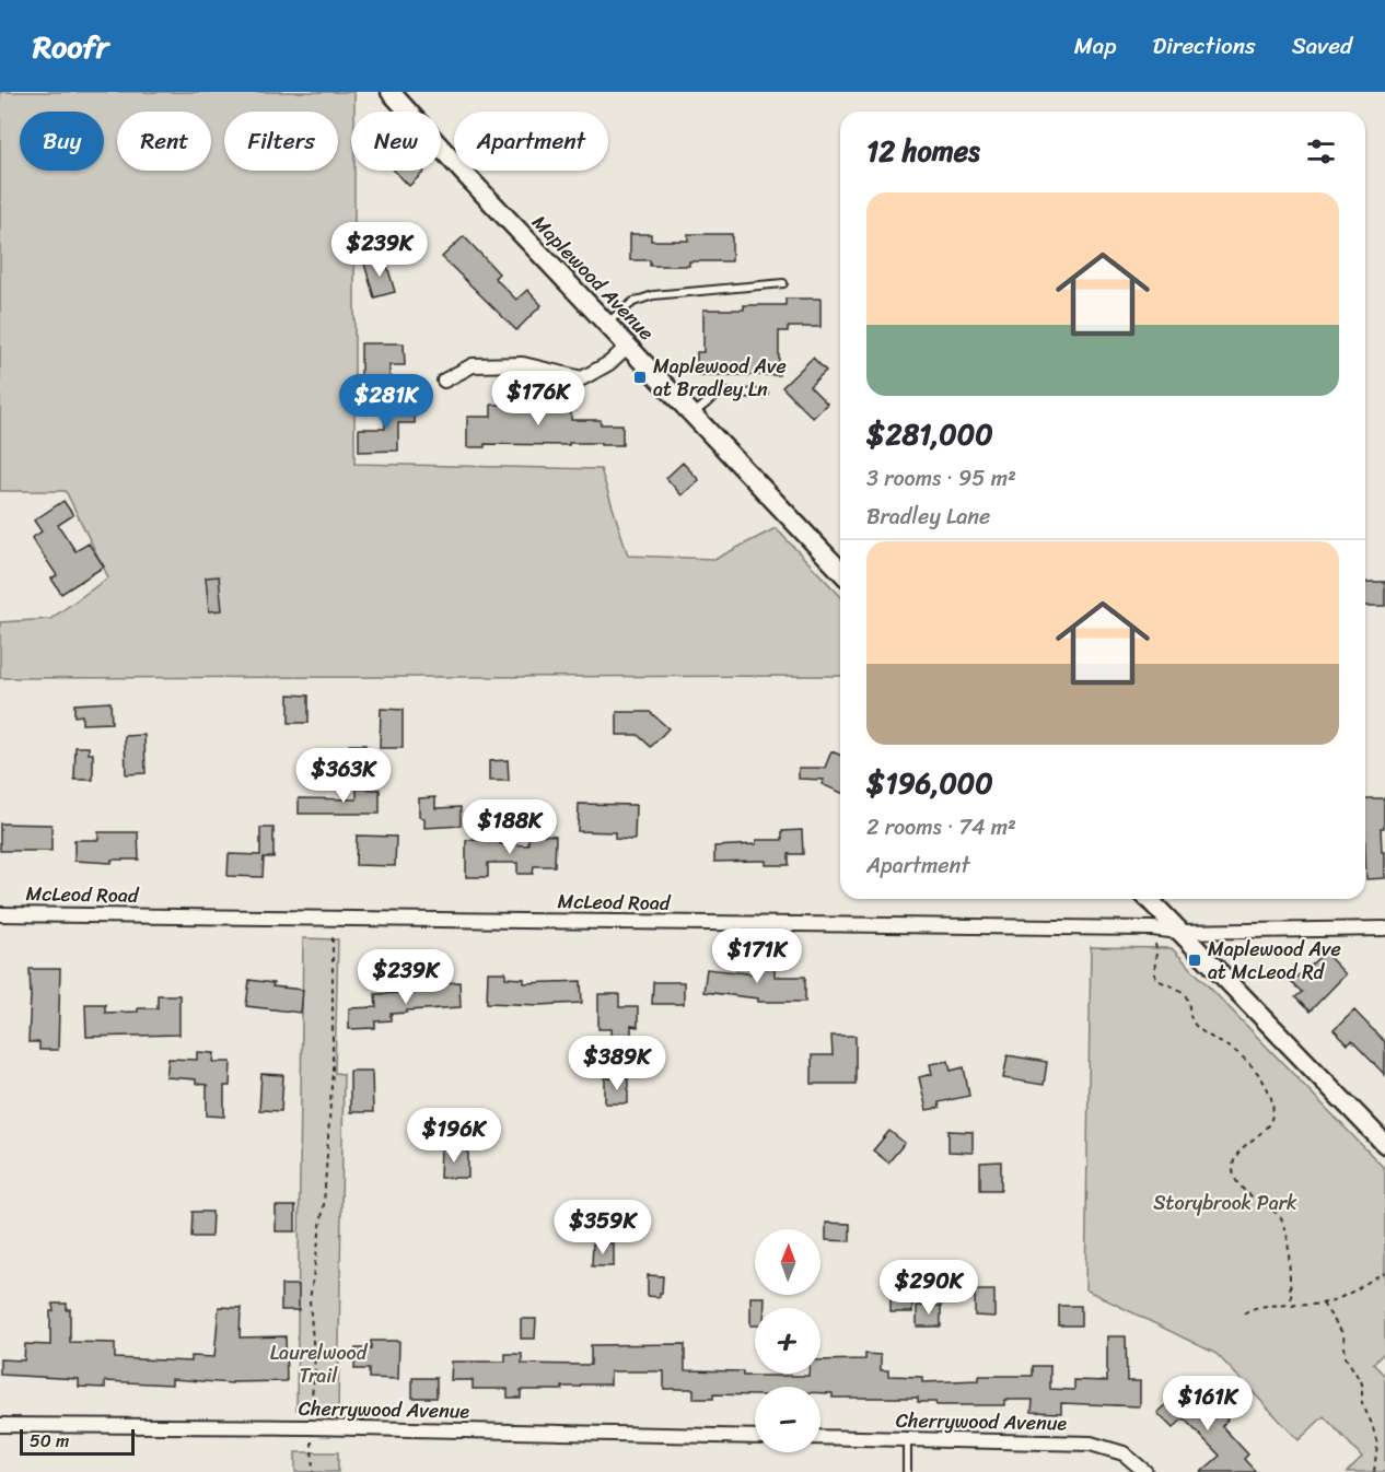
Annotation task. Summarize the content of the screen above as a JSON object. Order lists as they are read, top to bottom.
{
  "streets": {
    "street": ["Maplewood Avenue", "McLeod Road", "Cherrywood Avenue"]
  },
  "parks": ["Storybrook Park", "Laurelwood Trail"],
  "places": {
    "transit": ["Maplewood Ave at Bradley Ln", "Maplewood Ave at McLeod Rd"]
  },
  "scale_bar": "50 m",
  "north": "top",
  "page": {
    "header": "Roofr",
    "nav": ["Map", "Directions", "Saved"],
    "chip": [
      "Buy",
      "Rent",
      "Filters",
      "New",
      "Apartment"
    ],
    "heading": "12 homes",
    "list": [
      {
        "name": "$281,000",
        "note": "3 rooms · 95 m² · Bradley Lane"
      },
      {
        "name": "$196,000",
        "note": "2 rooms · 74 m² · Apartment"
      }
    ],
    "price": [
      "$239K",
      "$176K",
      "$281K",
      "$363K",
      "$188K",
      "$171K",
      "$239K",
      "$389K",
      "$196K",
      "$359K",
      "$290K",
      "$161K"
    ],
    "map_buttons": ["+", "−"],
    "scale": "50 m"
  }
}
